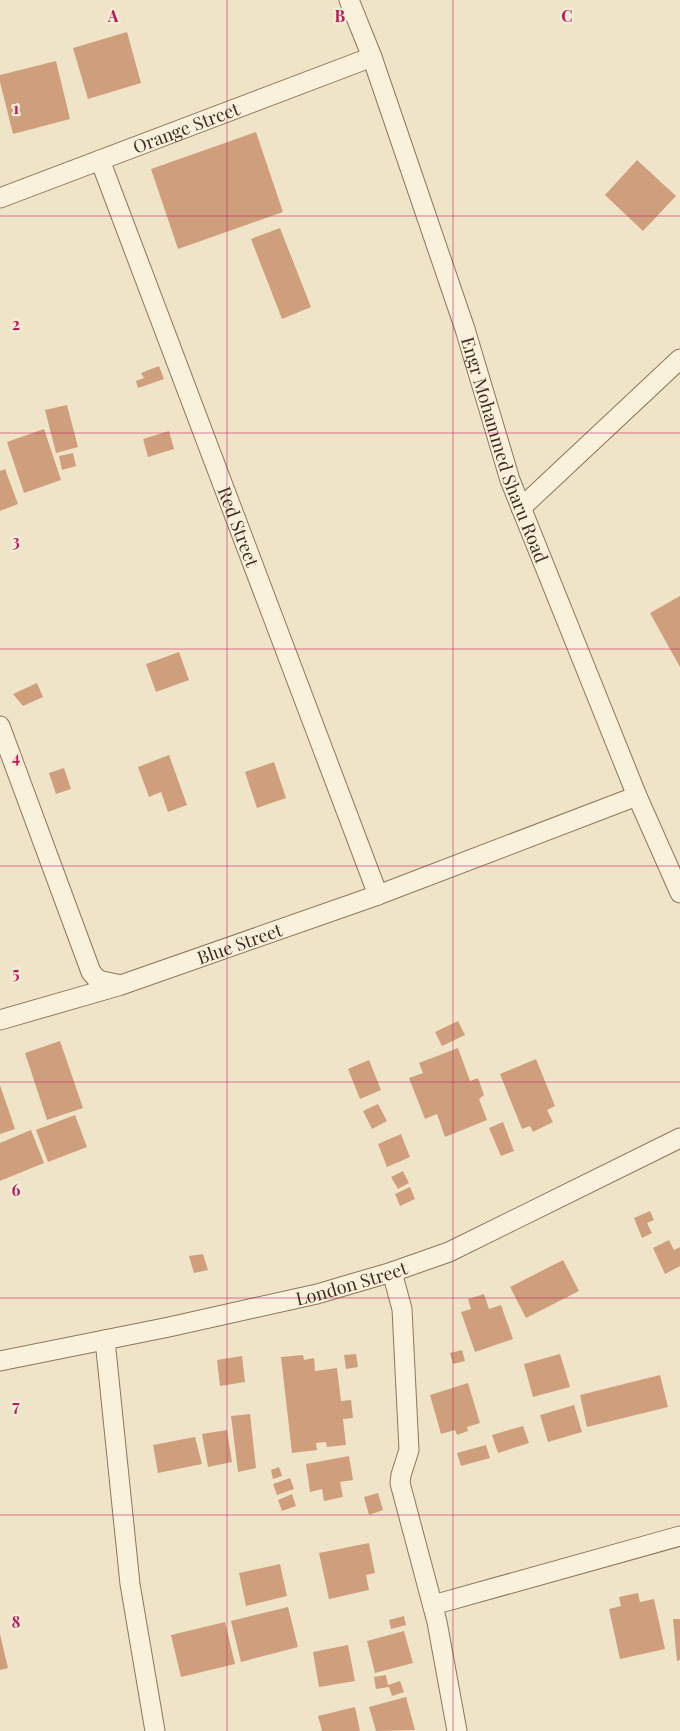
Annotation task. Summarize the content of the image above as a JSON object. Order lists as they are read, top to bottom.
{
  "streets": {
    "street": [
      "Orange Street",
      "Engr Mohammed Sharu Road",
      "Red Street",
      "Blue Street",
      "London Street"
    ]
  },
  "crossings": [
    ["Orange Street", "Engr Mohammed Sharu Road"],
    ["Orange Street", "Red Street"],
    ["Engr Mohammed Sharu Road", "Blue Street"],
    ["Red Street", "Blue Street"]
  ],
  "grid": {
    "columns": ["A", "B", "C"],
    "rows": [
      "1",
      "2",
      "3",
      "4",
      "5",
      "6",
      "7",
      "8"
    ]
  }
}
